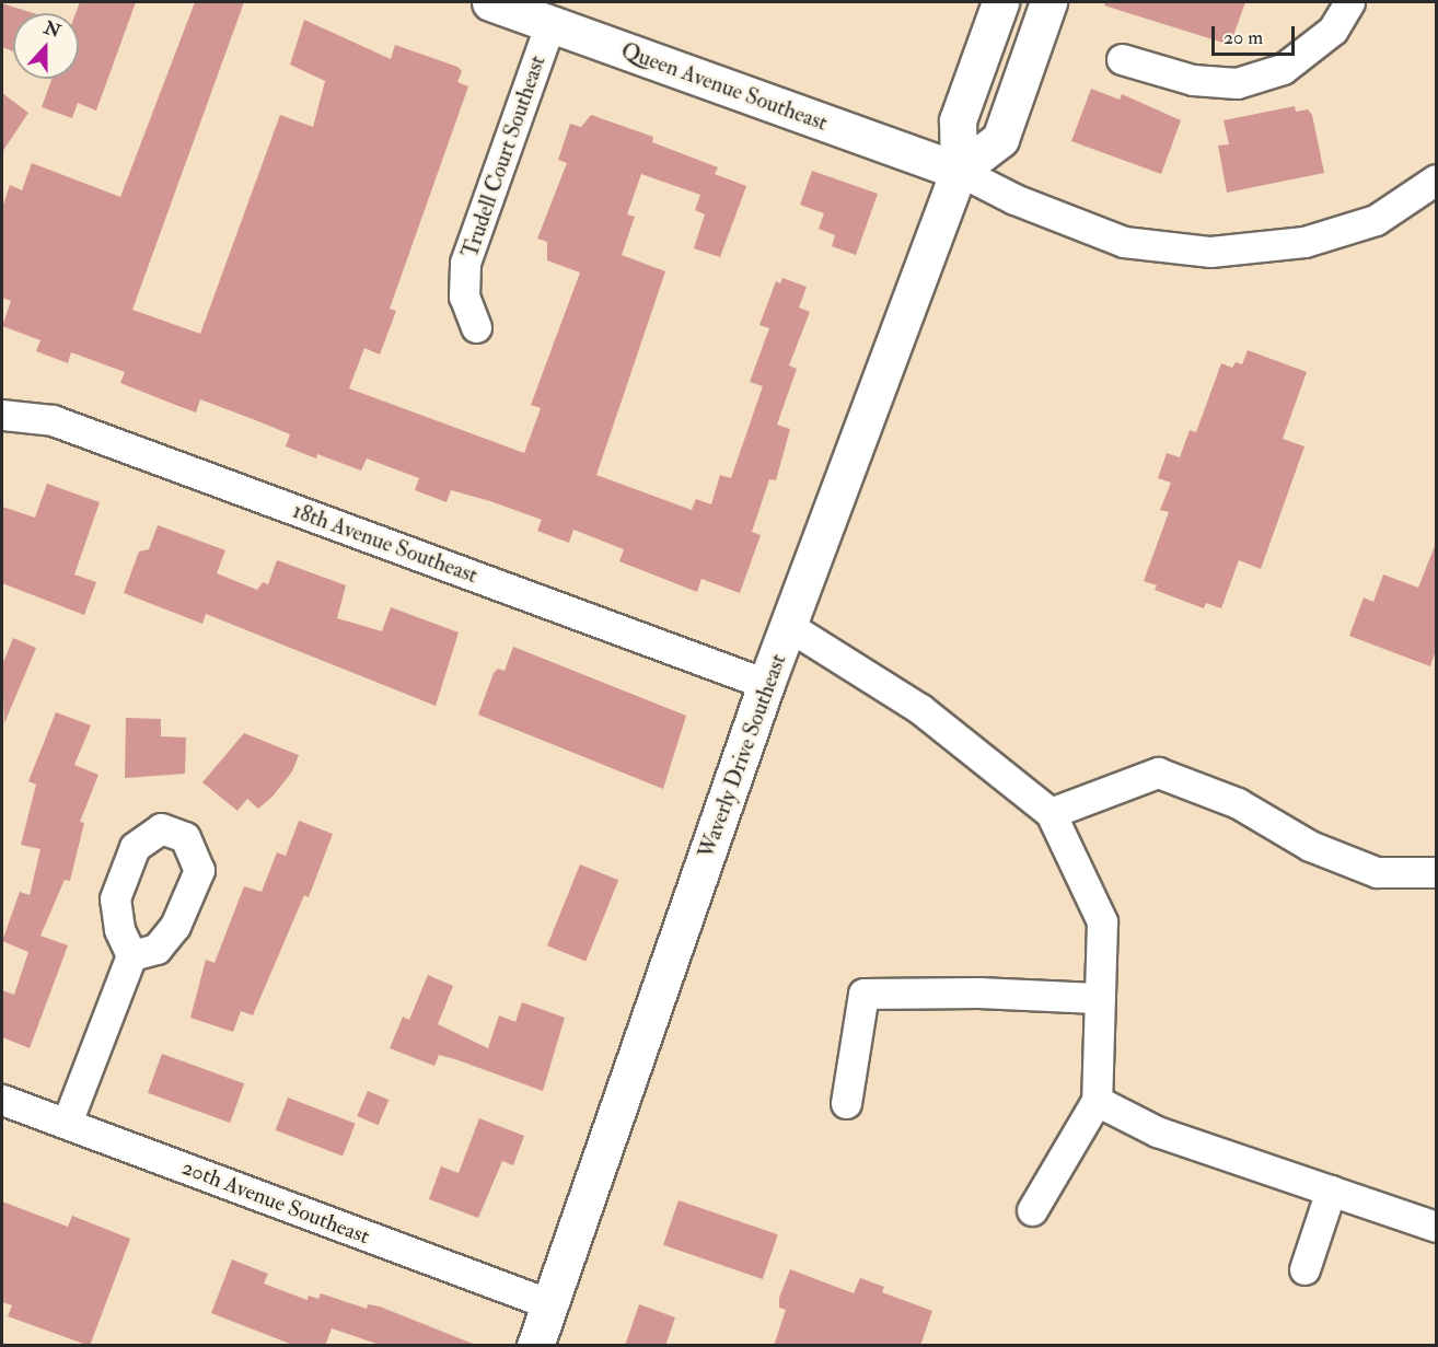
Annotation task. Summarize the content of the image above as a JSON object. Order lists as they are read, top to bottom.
{
  "streets": {
    "main road": ["Queen Avenue Southeast", "Waverly Drive Southeast"],
    "street": ["Trudell Court Southeast", "18th Avenue Southeast", "20th Avenue Southeast"]
  },
  "crossings": [
    ["Queen Avenue Southeast", "Trudell Court Southeast"],
    ["Queen Avenue Southeast", "Waverly Drive Southeast"],
    ["18th Avenue Southeast", "Waverly Drive Southeast"],
    ["Waverly Drive Southeast", "20th Avenue Southeast"]
  ],
  "scale_bar": "20 m",
  "north": "top"
}
